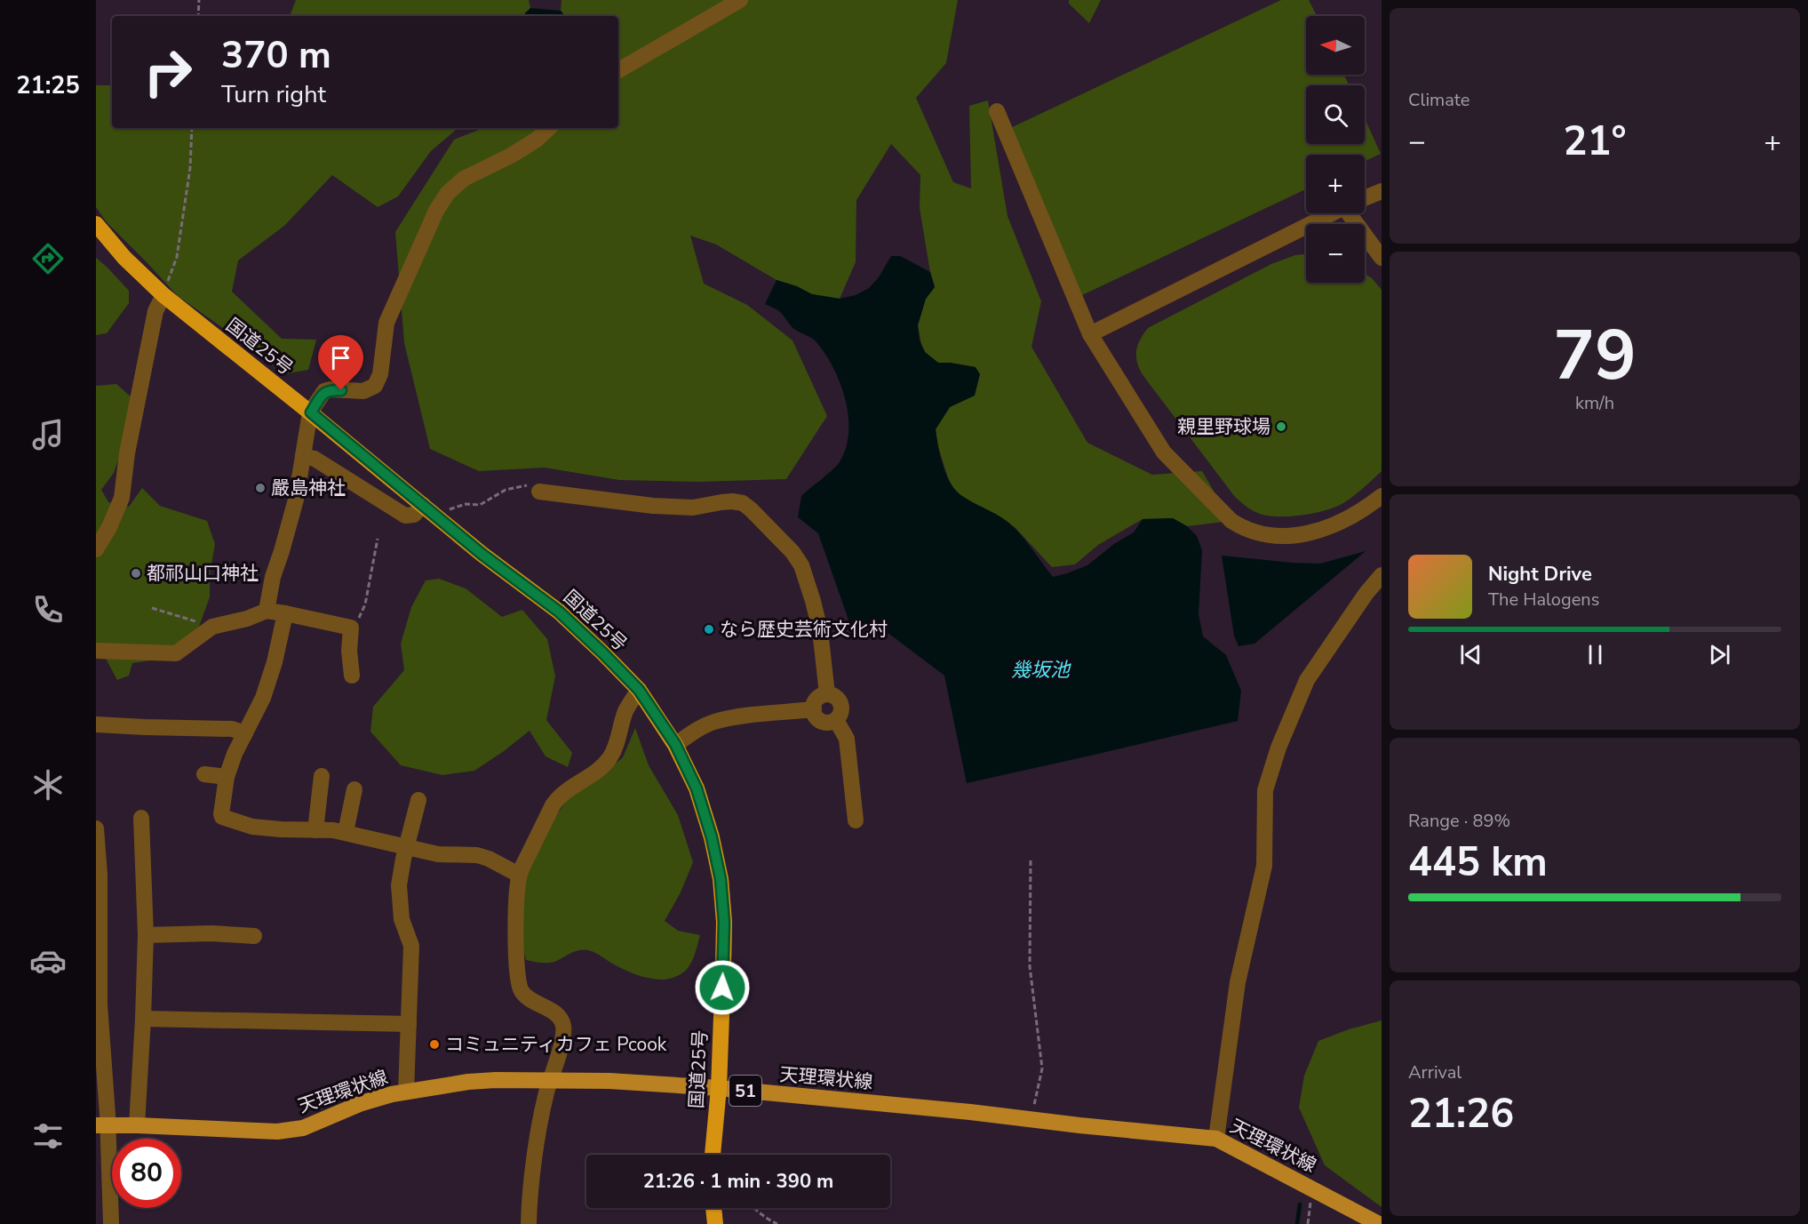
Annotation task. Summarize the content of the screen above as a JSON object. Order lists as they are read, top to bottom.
{
  "streets": {
    "highway": ["国道25号"],
    "main road": ["天理環状線", "51"]
  },
  "crossings": [
    ["国道25号", "天理環状線"]
  ],
  "water": ["幾坂池"],
  "places": [
    "親里野球場",
    "嚴島神社",
    "都祁山口神社",
    "なら歴史芸術文化村",
    "コミュニティカフェ Pcook"
  ],
  "north": "left",
  "page": {
    "tabs": "21:25",
    "tile": [
      "Climate",
      ["79", "km/h"],
      ["Range · 89%", "445 km"],
      ["Arrival", "21:26"]
    ],
    "map_buttons": ["+", "−"],
    "turn": ["370 m", "Turn right"],
    "heat": ["−", "21°", "+"],
    "song": ["Night Drive", "The Halogens"],
    "limit": "80",
    "trip": "21:26 · 1 min · 390 m"
  }
}
